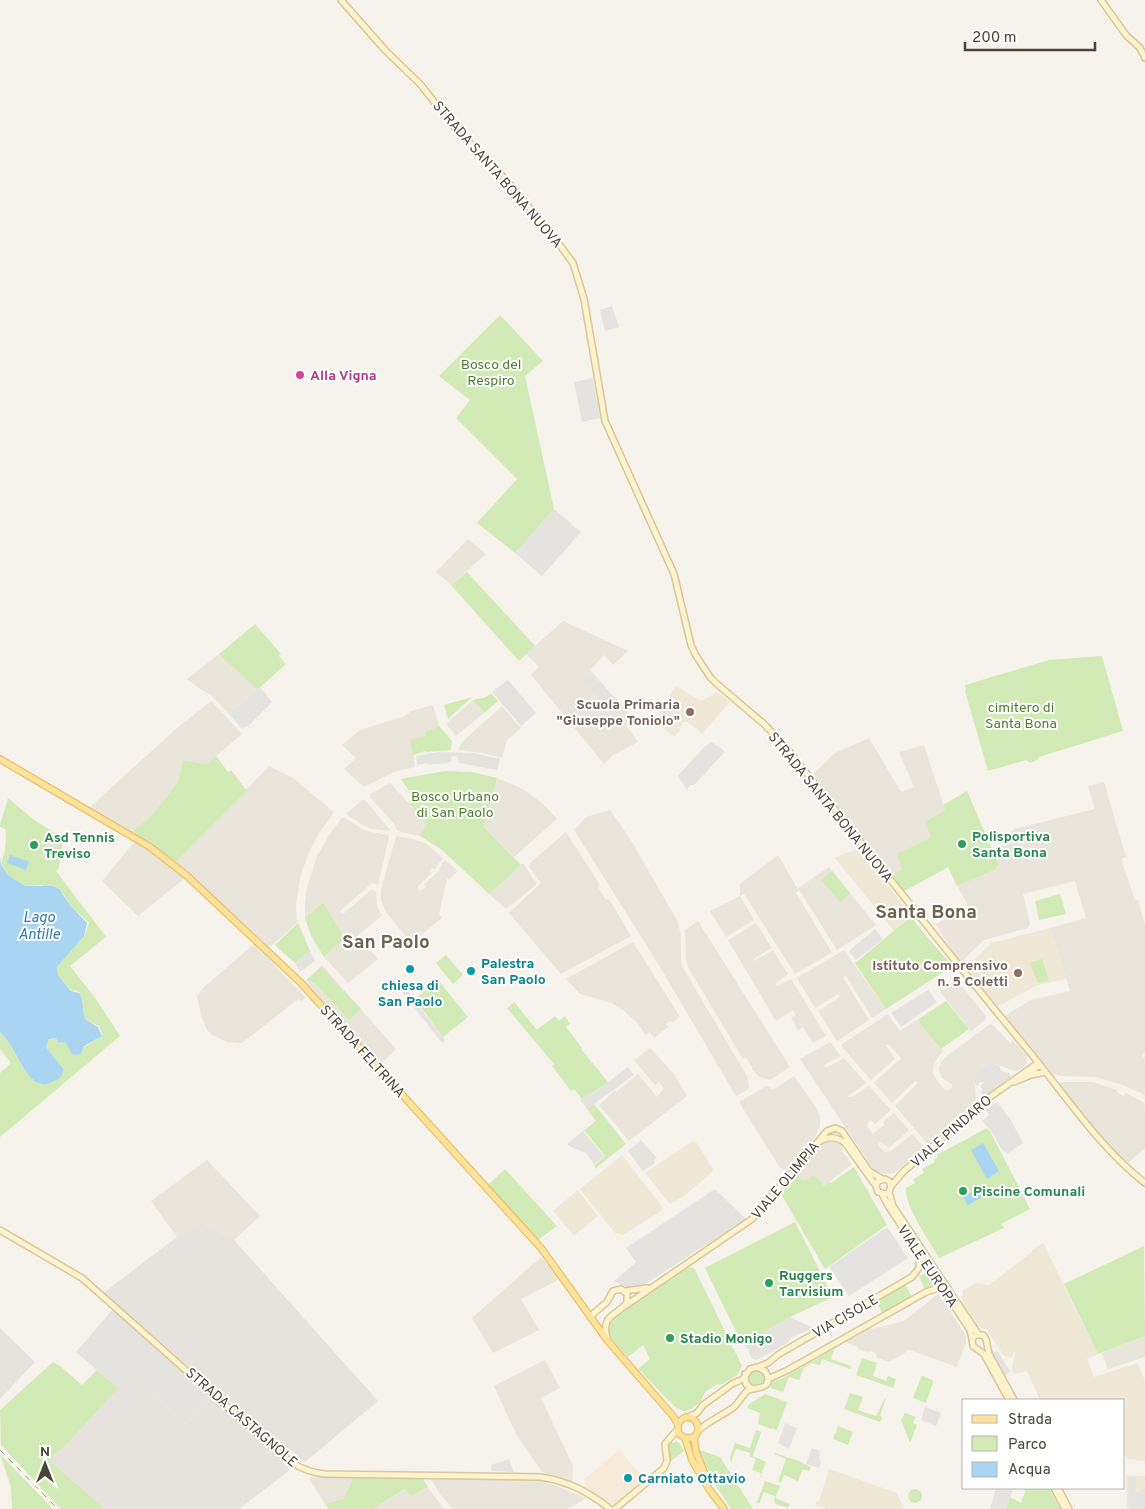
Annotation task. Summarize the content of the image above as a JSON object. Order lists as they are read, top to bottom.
{
  "streets": {
    "main road": ["STRADA FELTRINA"],
    "street": [
      "STRADA SANTA BONA NUOVA",
      "VIALE PINDARO",
      "VIALE OLIMPIA",
      "VIALE EUROPA",
      "VIA CISOLE",
      "STRADA CASTAGNOLE"
    ]
  },
  "crossings": [
    ["STRADA SANTA BONA NUOVA", "VIALE PINDARO"],
    ["STRADA FELTRINA", "VIALE OLIMPIA"],
    ["STRADA FELTRINA", "VIA CISOLE"],
    ["VIALE PINDARO", "VIALE OLIMPIA"],
    ["VIALE PINDARO", "VIALE EUROPA"],
    ["VIALE OLIMPIA", "VIALE EUROPA"],
    ["VIALE EUROPA", "VIA CISOLE"]
  ],
  "districts": ["Santa Bona", "San Paolo"],
  "water": ["Lago Antille"],
  "parks": ["Bosco del Respiro", "cimitero di Santa Bona", "Bosco Urbano di San Paolo"],
  "places": [
    "Alla Vigna",
    "Scuola Primaria \"Giuseppe Toniolo\"",
    "Polisportiva Santa Bona",
    "Asd Tennis Treviso",
    "chiesa di San Paolo",
    "Palestra San Paolo",
    "Istituto Comprensivo n. 5 Coletti",
    "Piscine Comunali",
    "Ruggers Tarvisium",
    "Stadio Monigo",
    "Carniato Ottavio"
  ],
  "legend": ["Strada", "Parco", "Acqua"],
  "scale_bar": "200 m",
  "north": "top"
}
